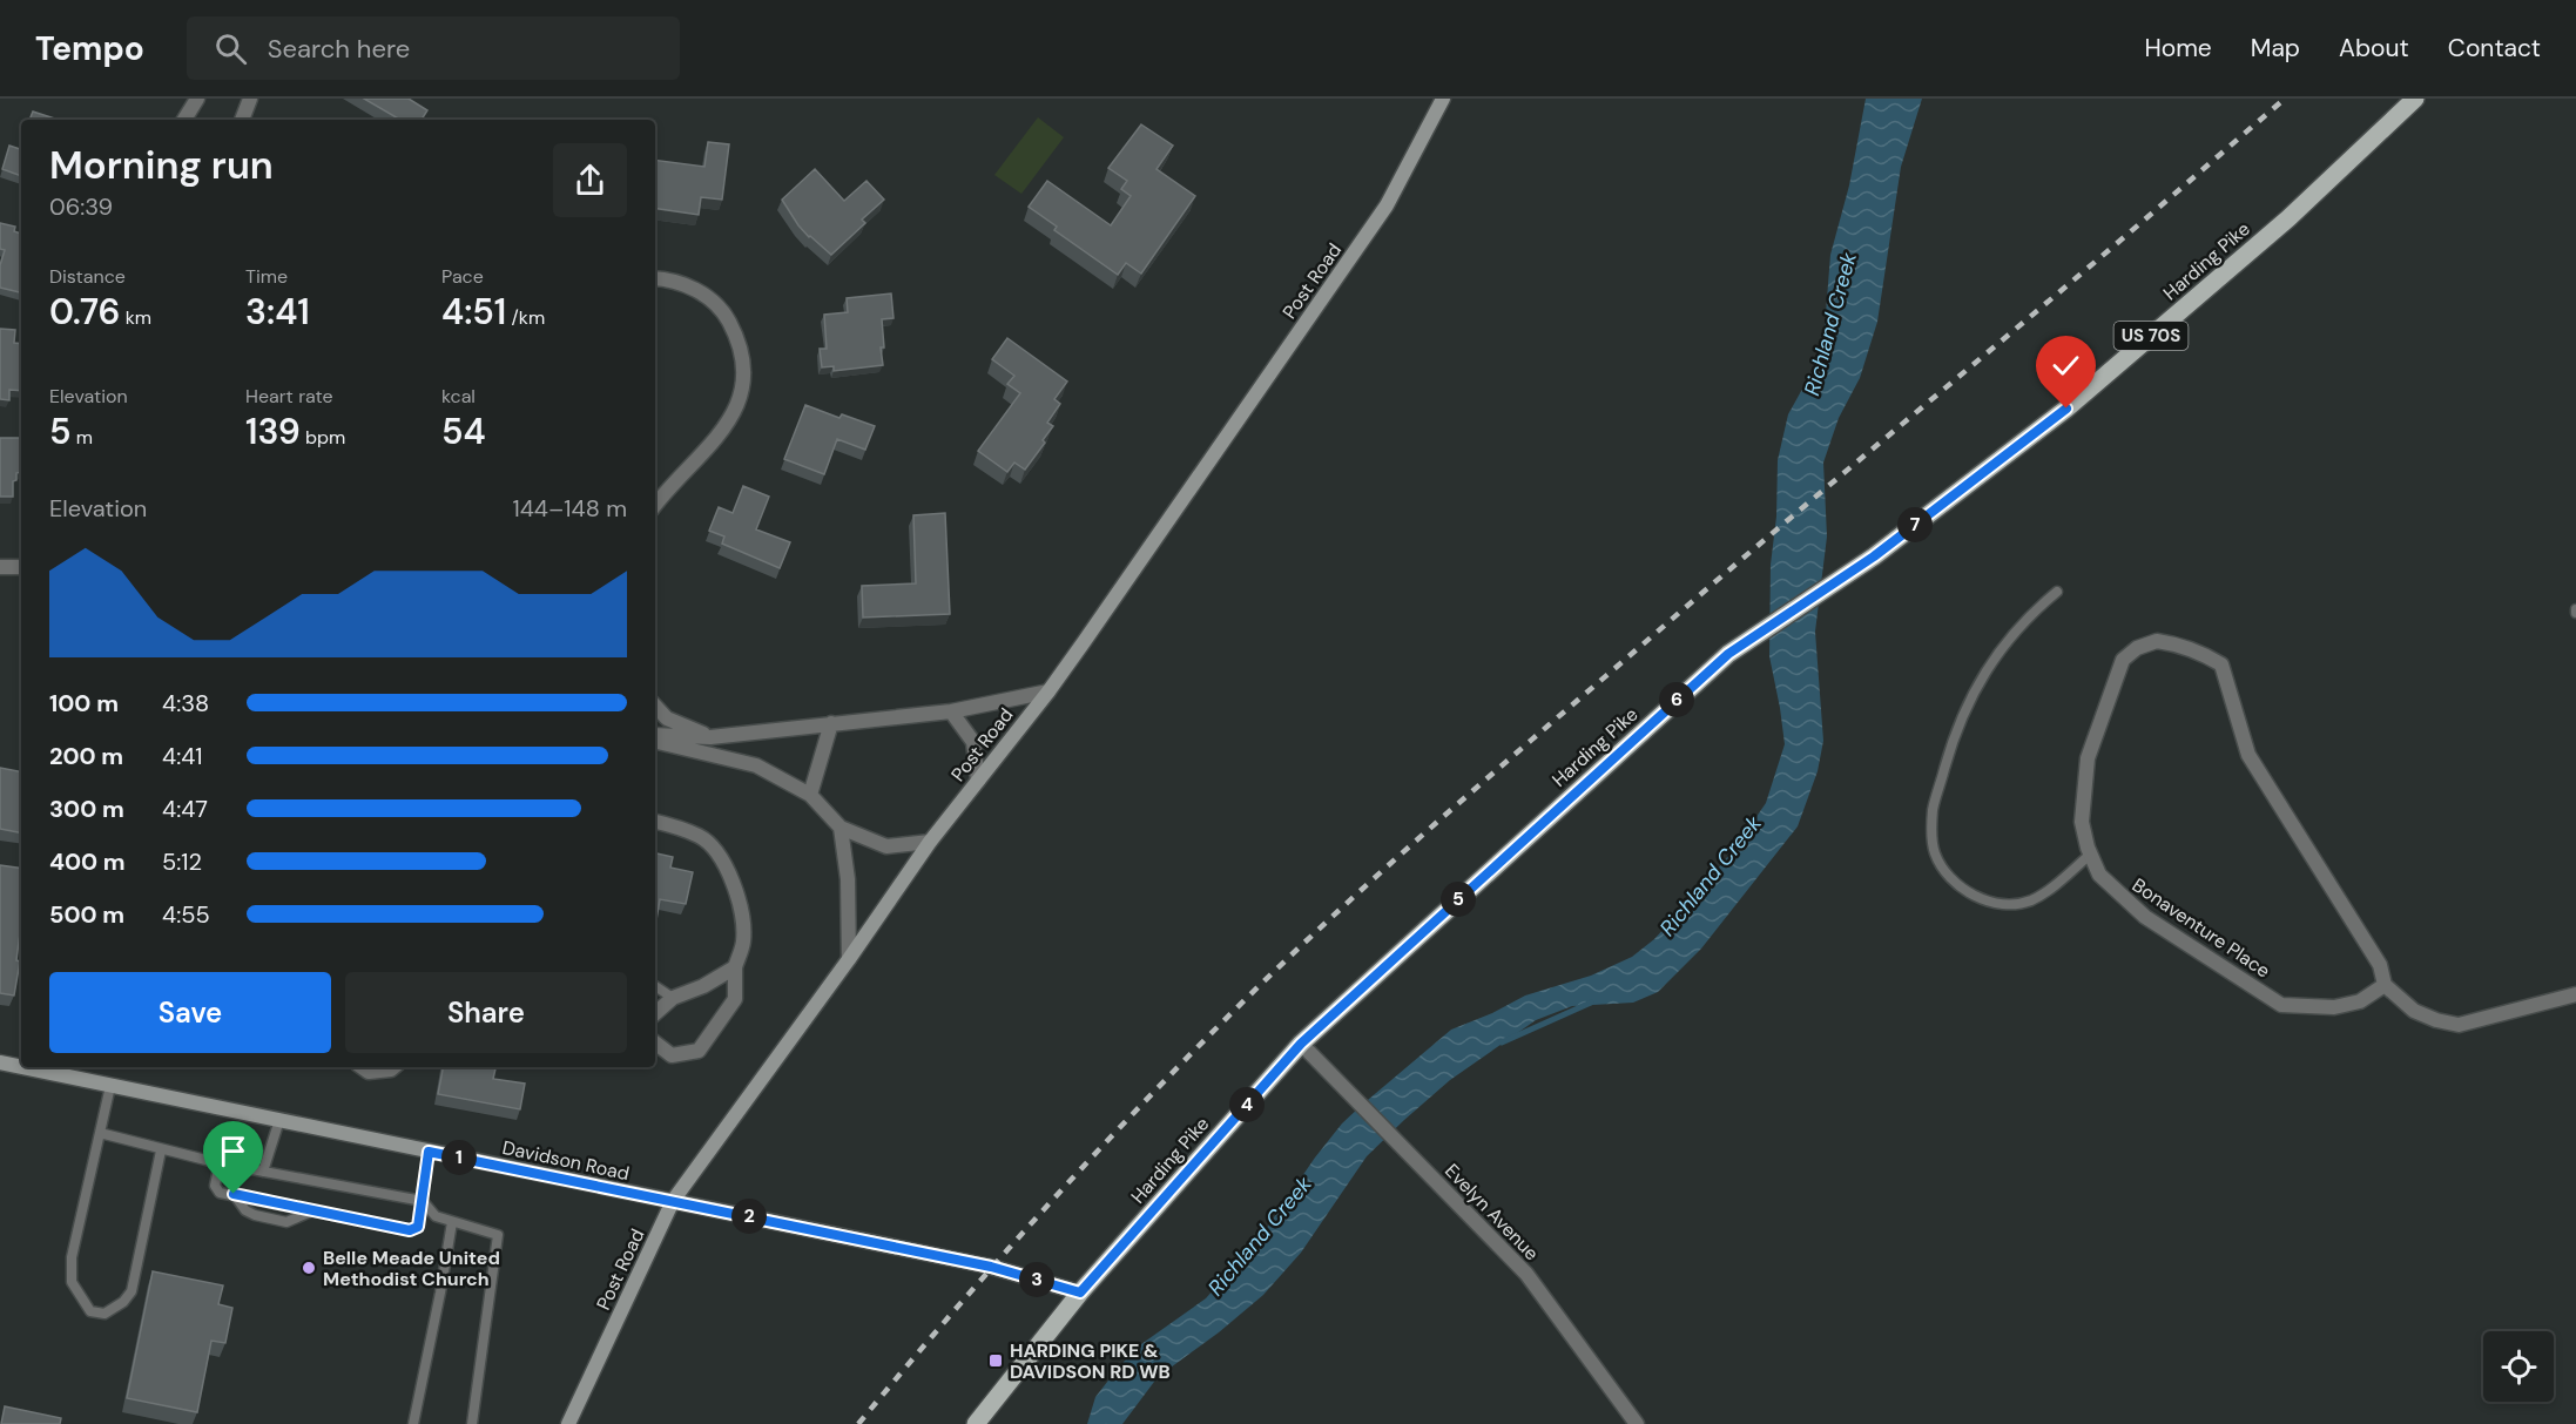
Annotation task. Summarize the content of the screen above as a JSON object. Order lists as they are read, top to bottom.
{
  "streets": {
    "main road": ["Harding Pike", "US 70S"],
    "street": [
      "Post Road",
      "Bonaventure Place",
      "Davidson Road",
      "Evelyn Avenue"
    ]
  },
  "crossings": [
    ["Harding Pike", "Davidson Road"],
    ["Harding Pike", "Evelyn Avenue"],
    ["Post Road", "Davidson Road"]
  ],
  "water": ["Richland Creek"],
  "places": {
    "other": ["Belle Meade United Methodist Church"],
    "transit": ["HARDING PIKE & DAVIDSON RD WB"]
  },
  "page": {
    "header": "Tempo",
    "search": "Search here",
    "nav": [
      "Home",
      "Map",
      "About",
      "Contact"
    ],
    "heading": ["Morning run", "06:39"],
    "stats": [
      ["Distance", "0.76 km"],
      ["Time", "3:41"],
      ["Pace", "4:51 /km"],
      ["Elevation", "5 m"],
      ["Heart rate", "139 bpm"],
      ["kcal", "54"]
    ],
    "chart": ["Elevation", "144–148 m"],
    "pins": [
      "7",
      "6",
      "5",
      "4",
      "1",
      "2",
      "3"
    ],
    "list": [
      {
        "name": "100 m",
        "note": "4:38"
      },
      {
        "name": "200 m",
        "note": "4:41"
      },
      {
        "name": "300 m",
        "note": "4:47"
      },
      {
        "name": "400 m",
        "note": "5:12"
      },
      {
        "name": "500 m",
        "note": "4:55"
      }
    ],
    "buttons": ["Save", "Share"]
  }
}
